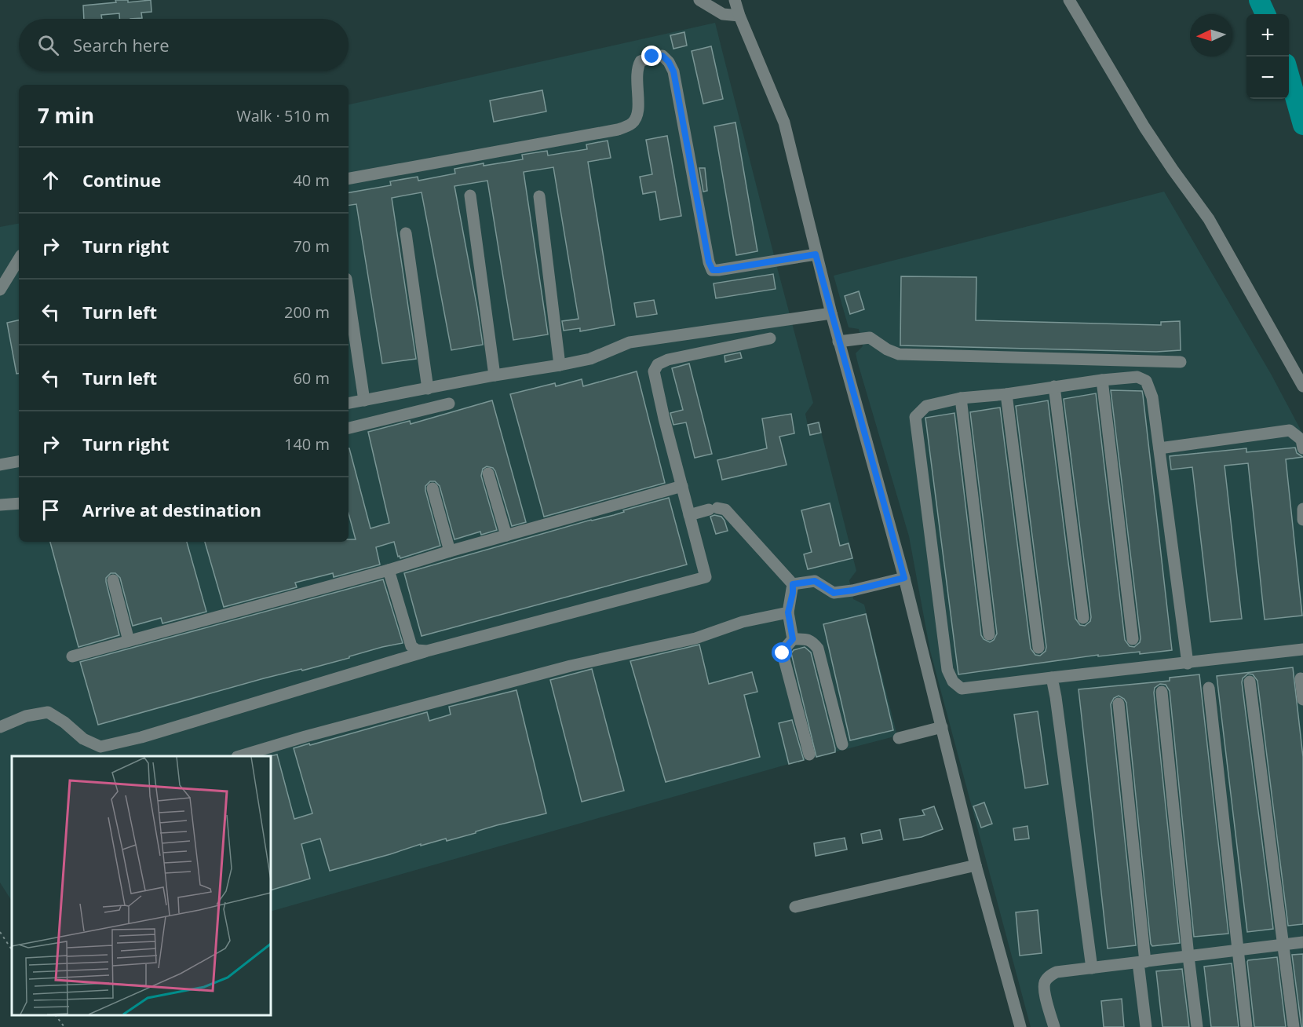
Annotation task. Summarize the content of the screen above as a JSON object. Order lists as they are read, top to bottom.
{
  "north": "left",
  "page": {
    "map_buttons": ["+", "−"],
    "search": "Search here",
    "heading": ["7 min", "Walk · 510 m"],
    "list": [
      ["Continue", "40 m"],
      ["Turn right", "70 m"],
      ["Turn left", "200 m"],
      ["Turn left", "60 m"],
      ["Turn right", "140 m"],
      "Arrive at destination"
    ]
  }
}
